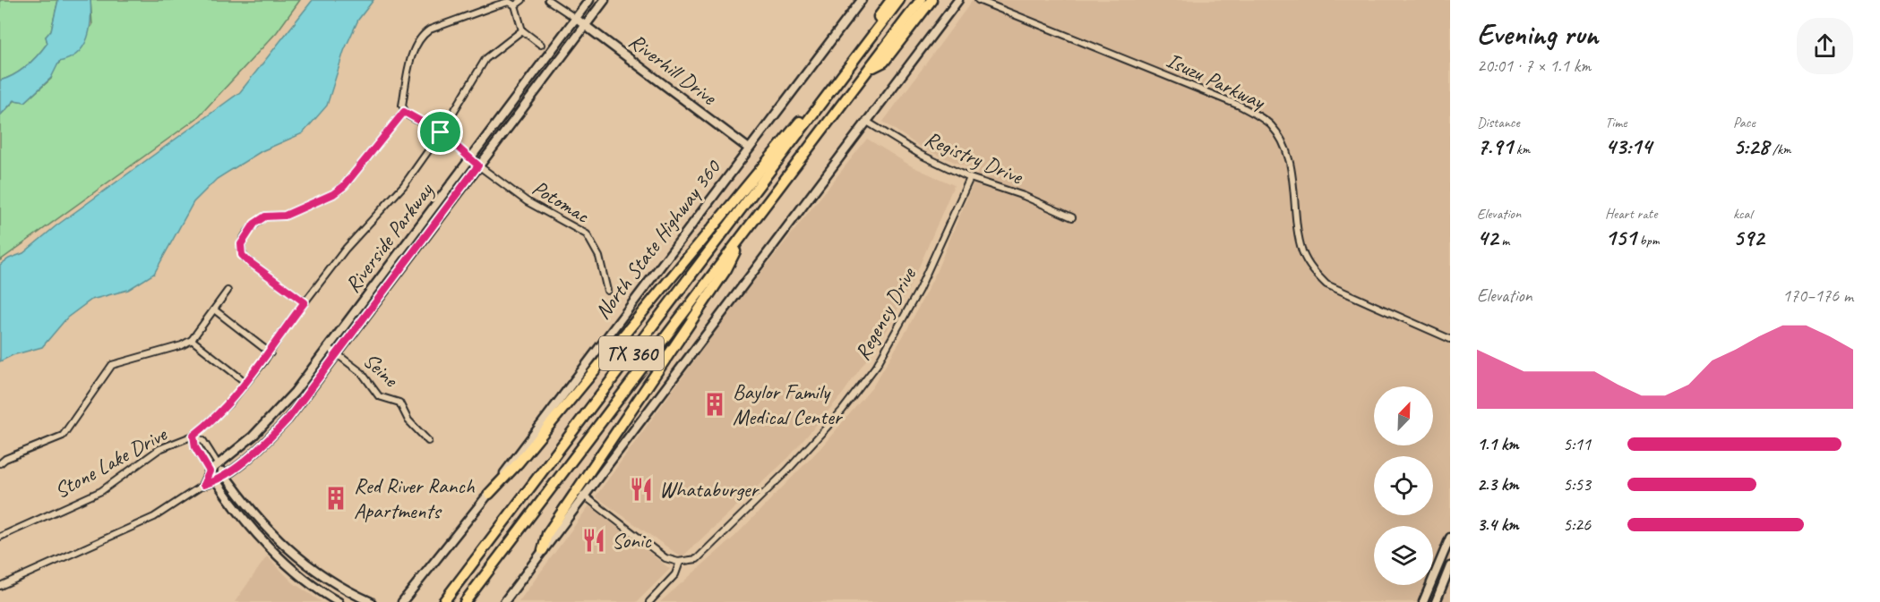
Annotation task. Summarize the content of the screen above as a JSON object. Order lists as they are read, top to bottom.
{
  "streets": {
    "highway": ["TX 360"],
    "street": [
      "Riverhill Drive",
      "Isuzu Parkway",
      "Registry Drive",
      "Potomac",
      "Riverside Parkway",
      "North State Highway 360",
      "Regency Drive",
      "Seine",
      "Stone Lake Drive"
    ]
  },
  "crossings": [
    ["Riverhill Drive", "Riverside Parkway"],
    ["Riverhill Drive", "North State Highway 360"],
    ["Registry Drive", "Regency Drive"],
    ["Potomac", "Riverside Parkway"],
    ["Potomac", "Stone Lake Drive"],
    ["Riverside Parkway", "Seine"]
  ],
  "places": {
    "building": ["Baylor Family Medical Center", "Red River Ranch Apartments"],
    "restaurant": ["Whataburger", "Sonic"]
  },
  "north": "top right",
  "page": {
    "heading": ["Evening run", "20:01 · 7 × 1.1 km"],
    "stats": [
      ["Distance", "7.91 km"],
      ["Time", "43:14"],
      ["Pace", "5:28 /km"],
      ["Elevation", "42 m"],
      ["Heart rate", "151 bpm"],
      ["kcal", "592"]
    ],
    "chart": ["Elevation", "170–176 m"],
    "list": [
      {
        "name": "1.1 km",
        "note": "5:11"
      },
      {
        "name": "2.3 km",
        "note": "5:53"
      },
      {
        "name": "3.4 km",
        "note": "5:26"
      }
    ]
  }
}
